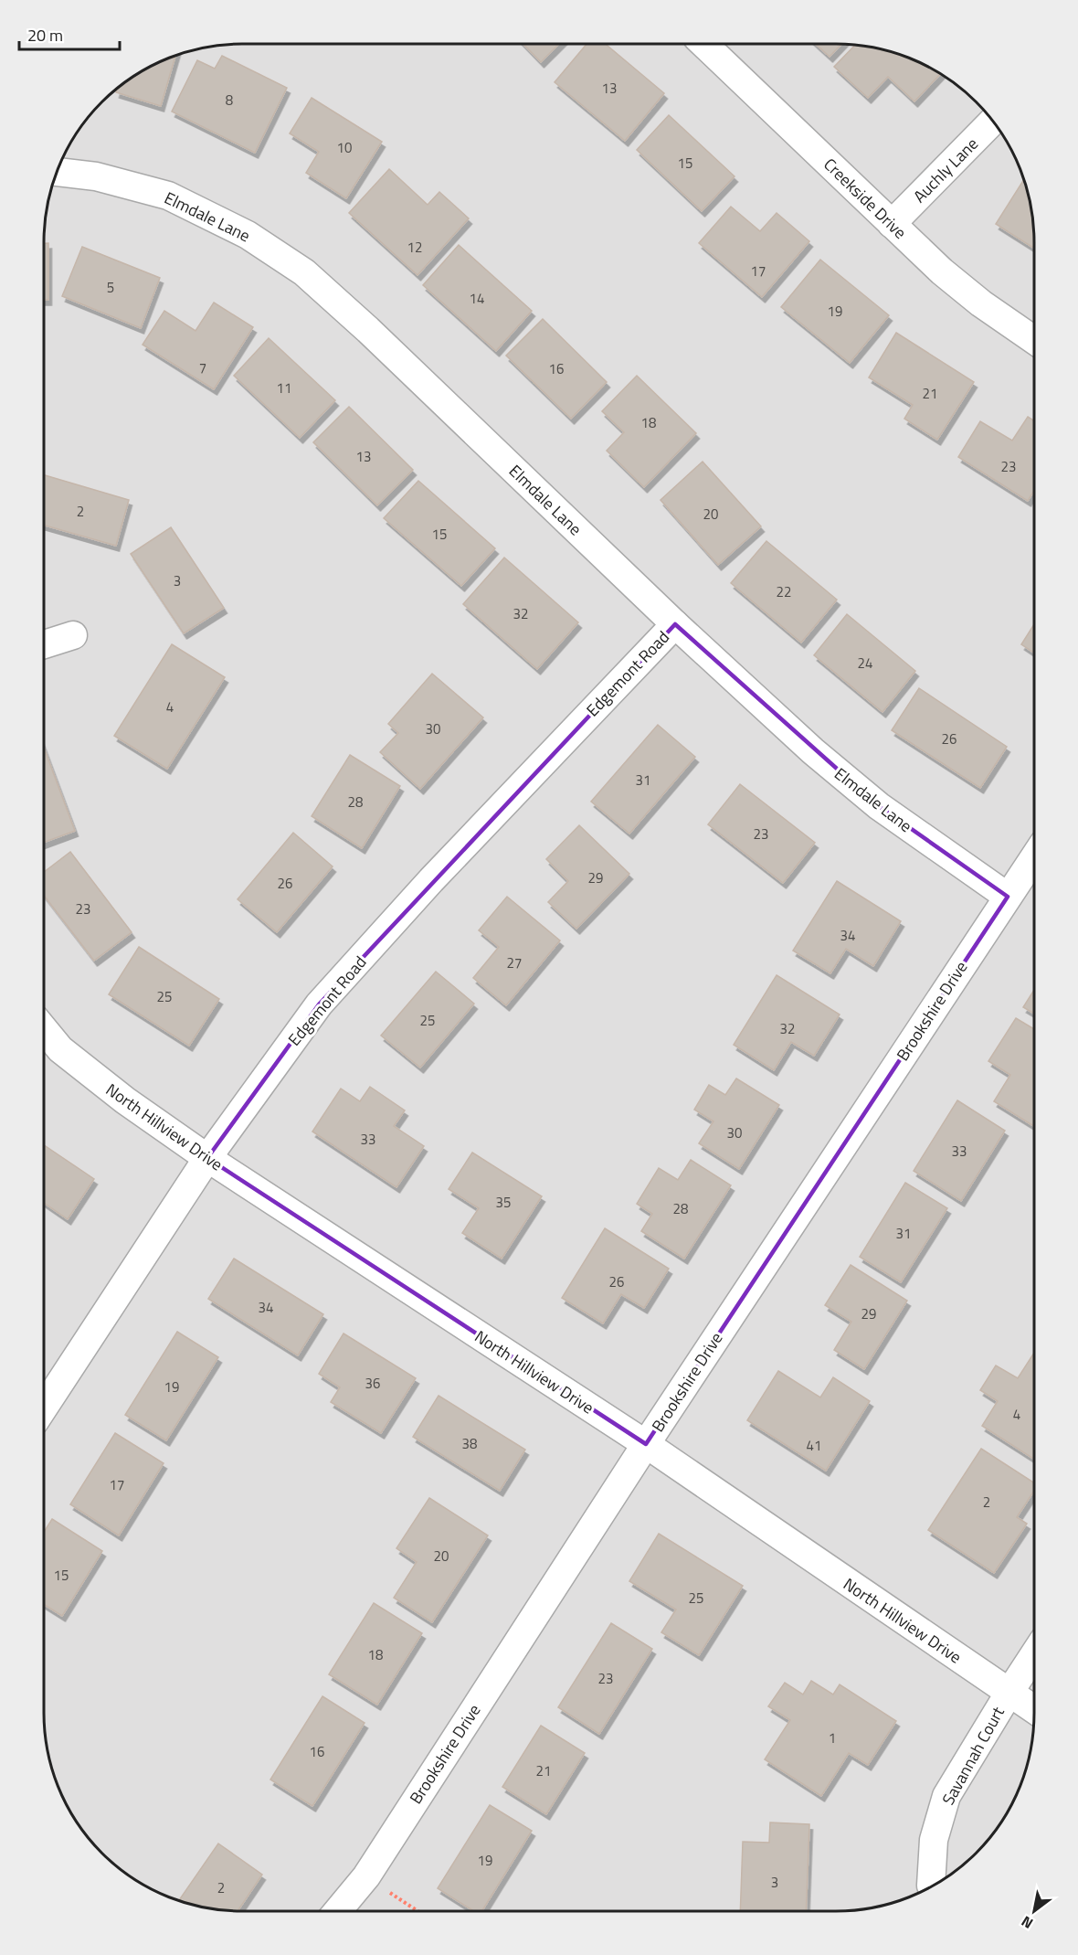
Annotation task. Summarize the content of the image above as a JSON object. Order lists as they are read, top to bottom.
{
  "streets": {
    "street": [
      "Auchly Lane",
      "Creekside Drive",
      "Elmdale Lane",
      "Edgemont Road",
      "Brookshire Drive",
      "North Hillview Drive",
      "Savannah Court"
    ]
  },
  "crossings": [
    ["Auchly Lane", "Creekside Drive"],
    ["Elmdale Lane", "Edgemont Road"],
    ["Elmdale Lane", "Brookshire Drive"],
    ["Edgemont Road", "North Hillview Drive"],
    ["Brookshire Drive", "North Hillview Drive"],
    ["North Hillview Drive", "Savannah Court"]
  ],
  "house_numbers": [
    "13",
    "8",
    "10",
    "15",
    "12",
    "17",
    "5",
    "14",
    "19",
    "7",
    "16",
    "11",
    "21",
    "18",
    "13",
    "23",
    "2",
    "20",
    "15",
    "3",
    "22",
    "32",
    "24",
    "4",
    "30",
    "26",
    "31",
    "28",
    "23",
    "29",
    "26",
    "23",
    "34",
    "27",
    "25",
    "25",
    "32",
    "30",
    "33",
    "33",
    "35",
    "28",
    "31",
    "26",
    "34",
    "29",
    "36",
    "19",
    "4",
    "38",
    "41",
    "17",
    "2",
    "20",
    "15",
    "25",
    "18",
    "23",
    "1",
    "16",
    "21",
    "19",
    "3",
    "2"
  ],
  "scale_bar": "20 m",
  "north": "bottom left"
}
